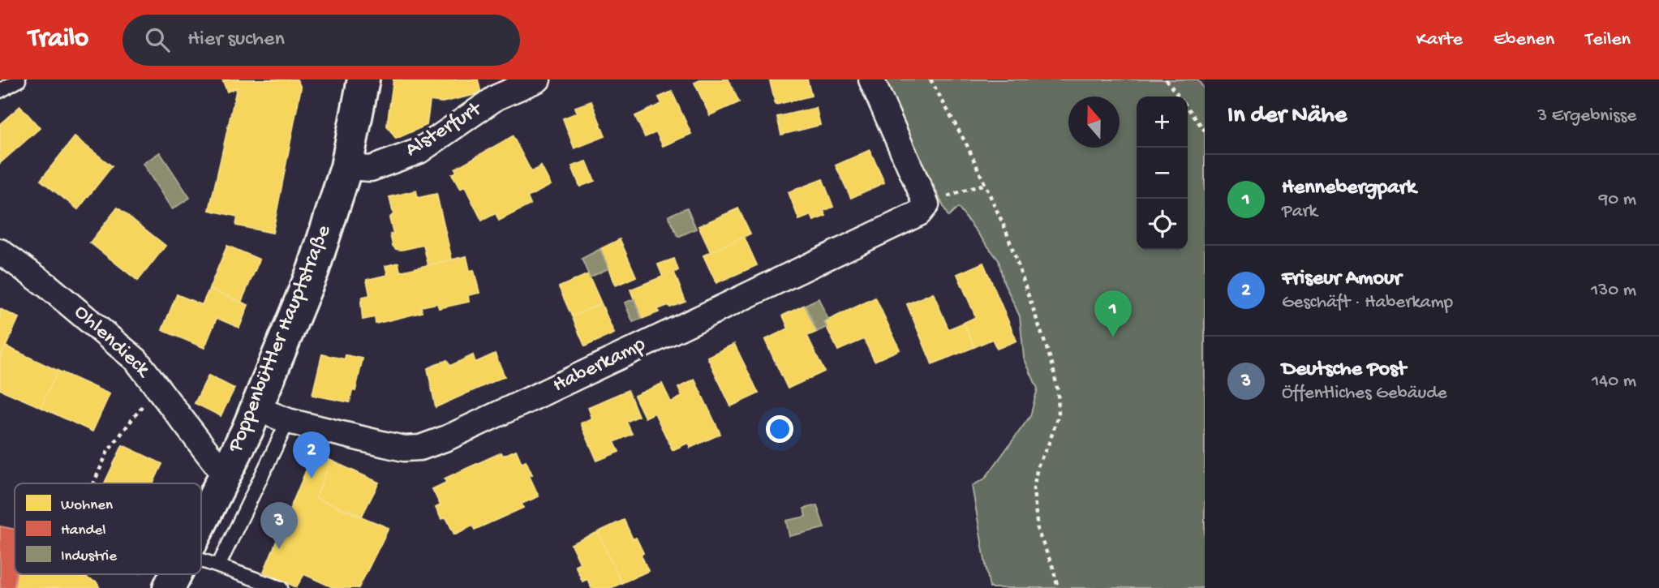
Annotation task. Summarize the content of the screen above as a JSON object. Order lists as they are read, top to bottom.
{
  "streets": {
    "street": [
      "Alsterfurt",
      "Poppenbüttler Hauptstraße",
      "Ohlendieck",
      "Haberkamp"
    ]
  },
  "crossings": [
    ["Alsterfurt", "Poppenbüttler Hauptstraße"],
    ["Poppenbüttler Hauptstraße", "Ohlendieck"],
    ["Poppenbüttler Hauptstraße", "Haberkamp"]
  ],
  "legend": ["Wohnen", "Handel", "Industrie"],
  "north": "top",
  "page": {
    "header": "Trailo",
    "search": "Hier suchen",
    "nav": ["Karte", "Ebenen", "Teilen"],
    "heading": ["In der Nähe", "3 Ergebnisse"],
    "map_buttons": ["+", "−"],
    "list": [
      {
        "mark": "1",
        "name": "Hennebergpark",
        "note": "Park",
        "value": "90 m"
      },
      {
        "mark": "2",
        "name": "Friseur Amour",
        "note": "Geschäft · Haberkamp",
        "value": "130 m"
      },
      {
        "mark": "3",
        "name": "Deutsche Post",
        "note": "Öffentliches Gebäude",
        "value": "140 m"
      }
    ],
    "pins": ["1", "2", "3"]
  }
}
